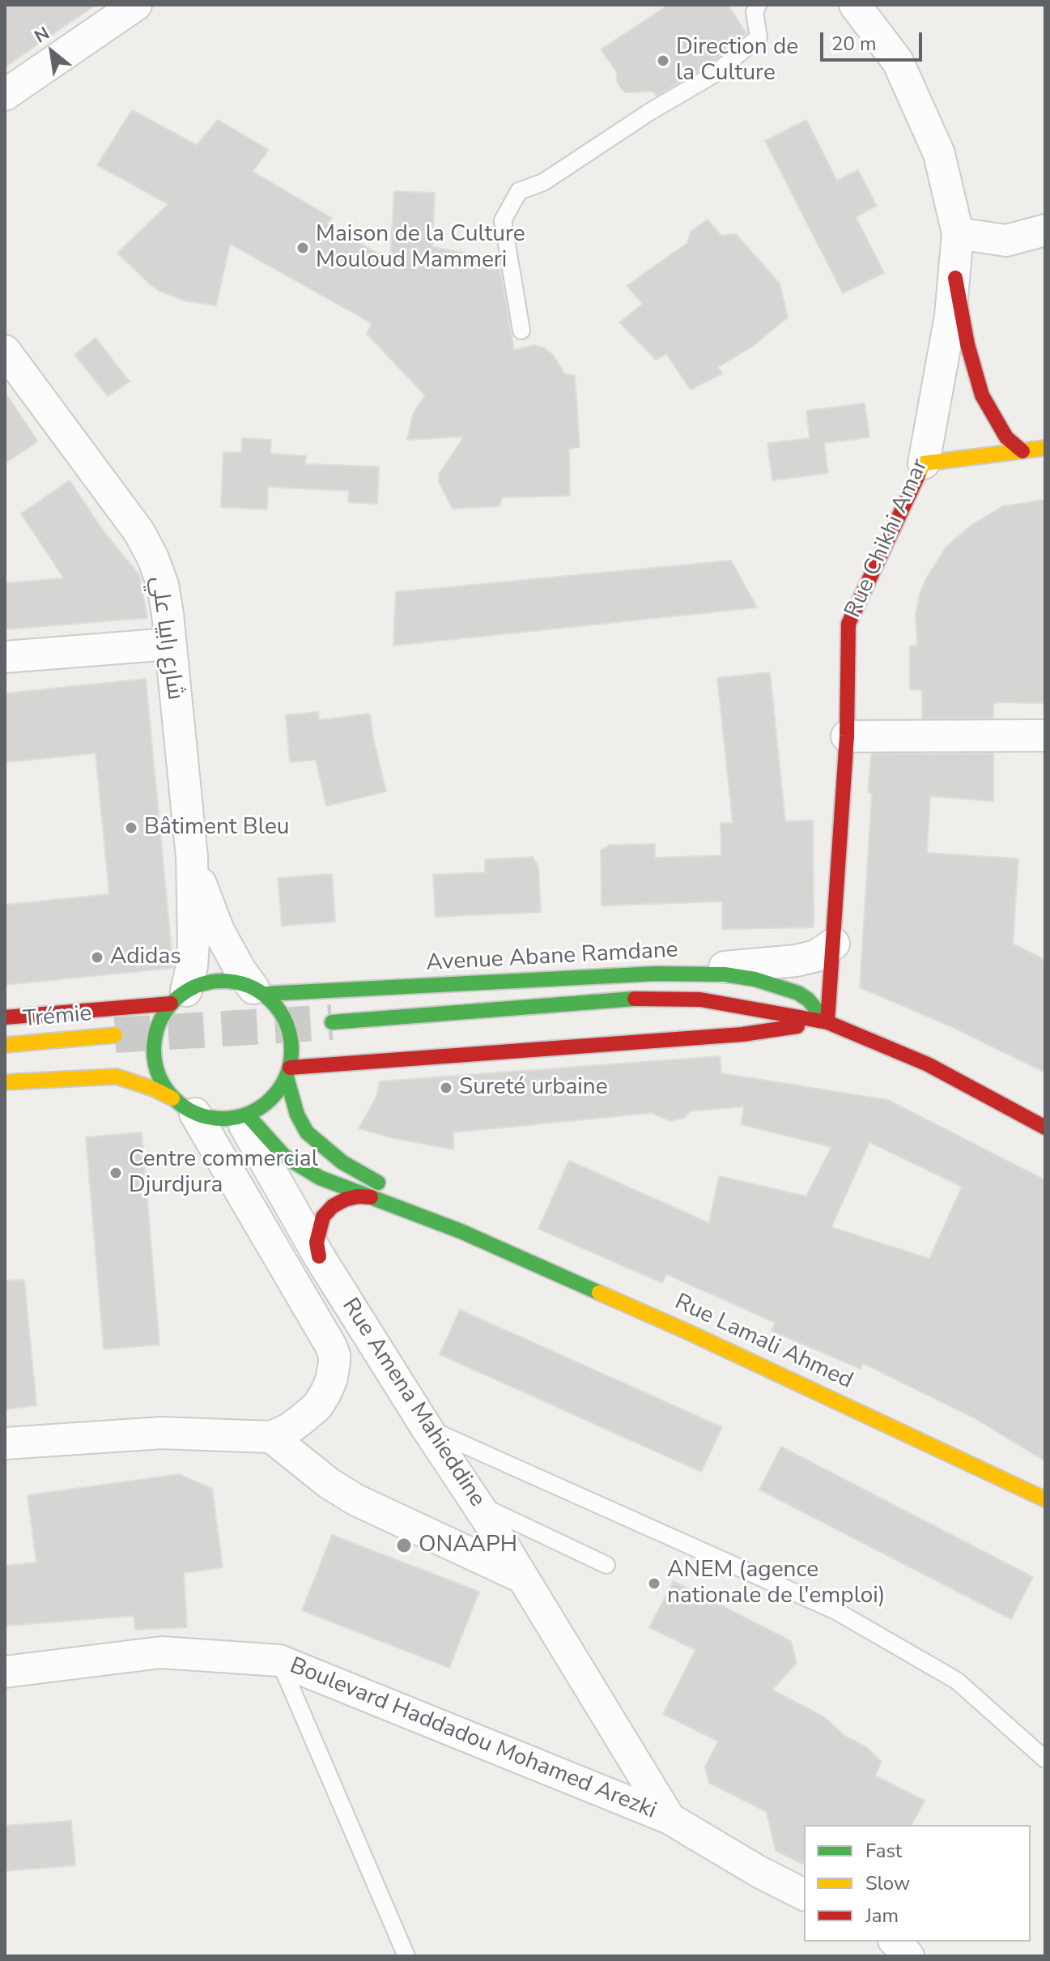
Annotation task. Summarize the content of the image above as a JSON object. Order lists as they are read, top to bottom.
{
  "streets": {
    "main road": [
      "Rue Chikhi Amar",
      "Avenue Abane Ramdane",
      "Trémie",
      "Rue Lamali Ahmed"
    ],
    "street": ["شارع رابيا علي", "Rue Amena Mahieddine", "Boulevard Haddadou Mohamed Arezki"]
  },
  "crossings": [
    ["Rue Chikhi Amar", "Avenue Abane Ramdane"],
    ["Avenue Abane Ramdane", "Rue Lamali Ahmed"],
    ["Avenue Abane Ramdane", "Rue Amena Mahieddine"],
    ["Rue Lamali Ahmed", "Rue Amena Mahieddine"],
    ["Rue Amena Mahieddine", "Boulevard Haddadou Mohamed Arezki"]
  ],
  "places": [
    "Direction de la Culture",
    "Maison de la Culture Mouloud Mammeri",
    "Bâtiment Bleu",
    "Adidas",
    "Sureté urbaine",
    "Centre commercial Djurdjura",
    "ONAAPH",
    "ANEM (agence nationale de l'emploi)"
  ],
  "legend": ["Fast", "Slow", "Jam"],
  "scale_bar": "20 m",
  "north": "top left"
}
